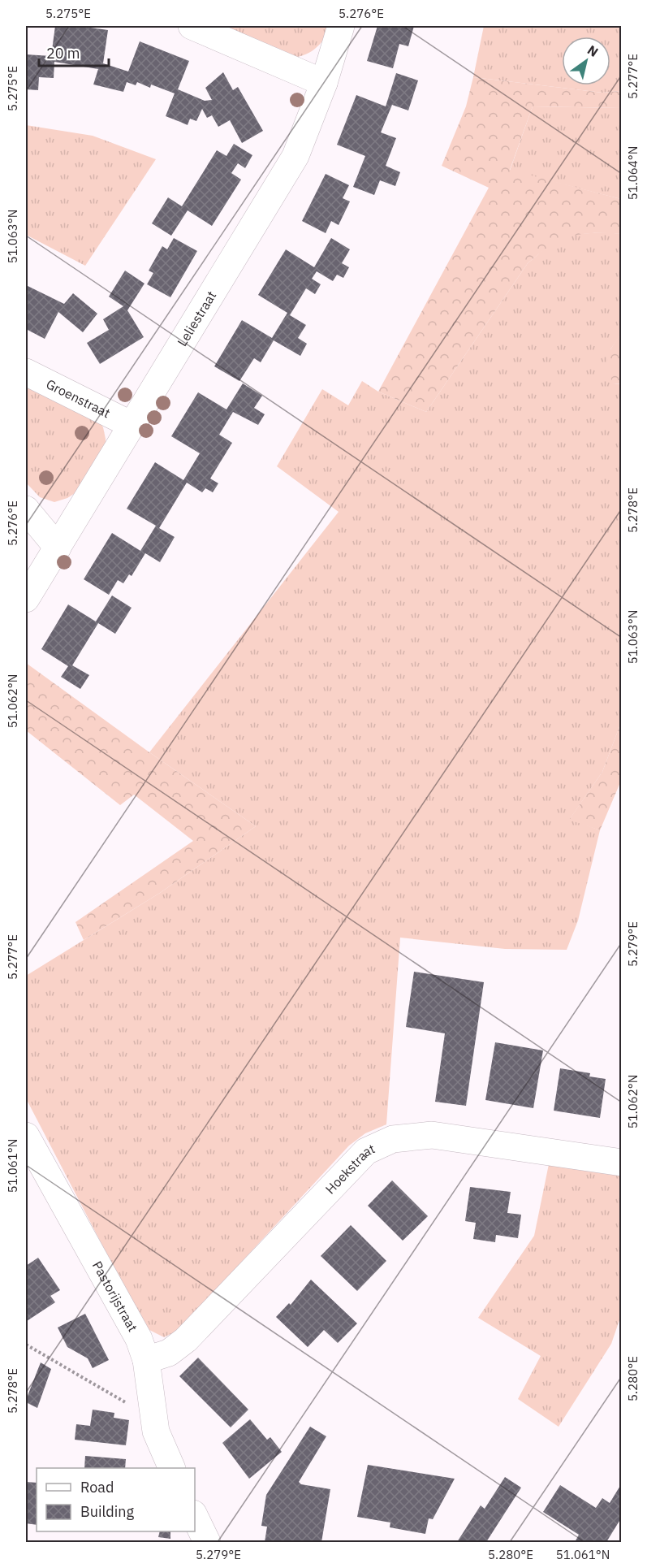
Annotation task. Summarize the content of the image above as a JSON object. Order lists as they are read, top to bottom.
{
  "streets": {
    "street": [
      "Leliestraat",
      "Groenstraat",
      "Hoekstraat",
      "Pastorijstraat"
    ]
  },
  "crossings": [
    ["Leliestraat", "Groenstraat"],
    ["Hoekstraat", "Pastorijstraat"]
  ],
  "legend": ["Road", "Building"],
  "scale_bar": "20 m",
  "north": "top right",
  "coordinates": [
    "5.275°E",
    "5.276°E",
    "5.277°E",
    "51.064°N",
    "51.063°N",
    "5.278°E",
    "51.062°N",
    "5.279°E",
    "51.061°N",
    "5.280°E"
  ]
}
